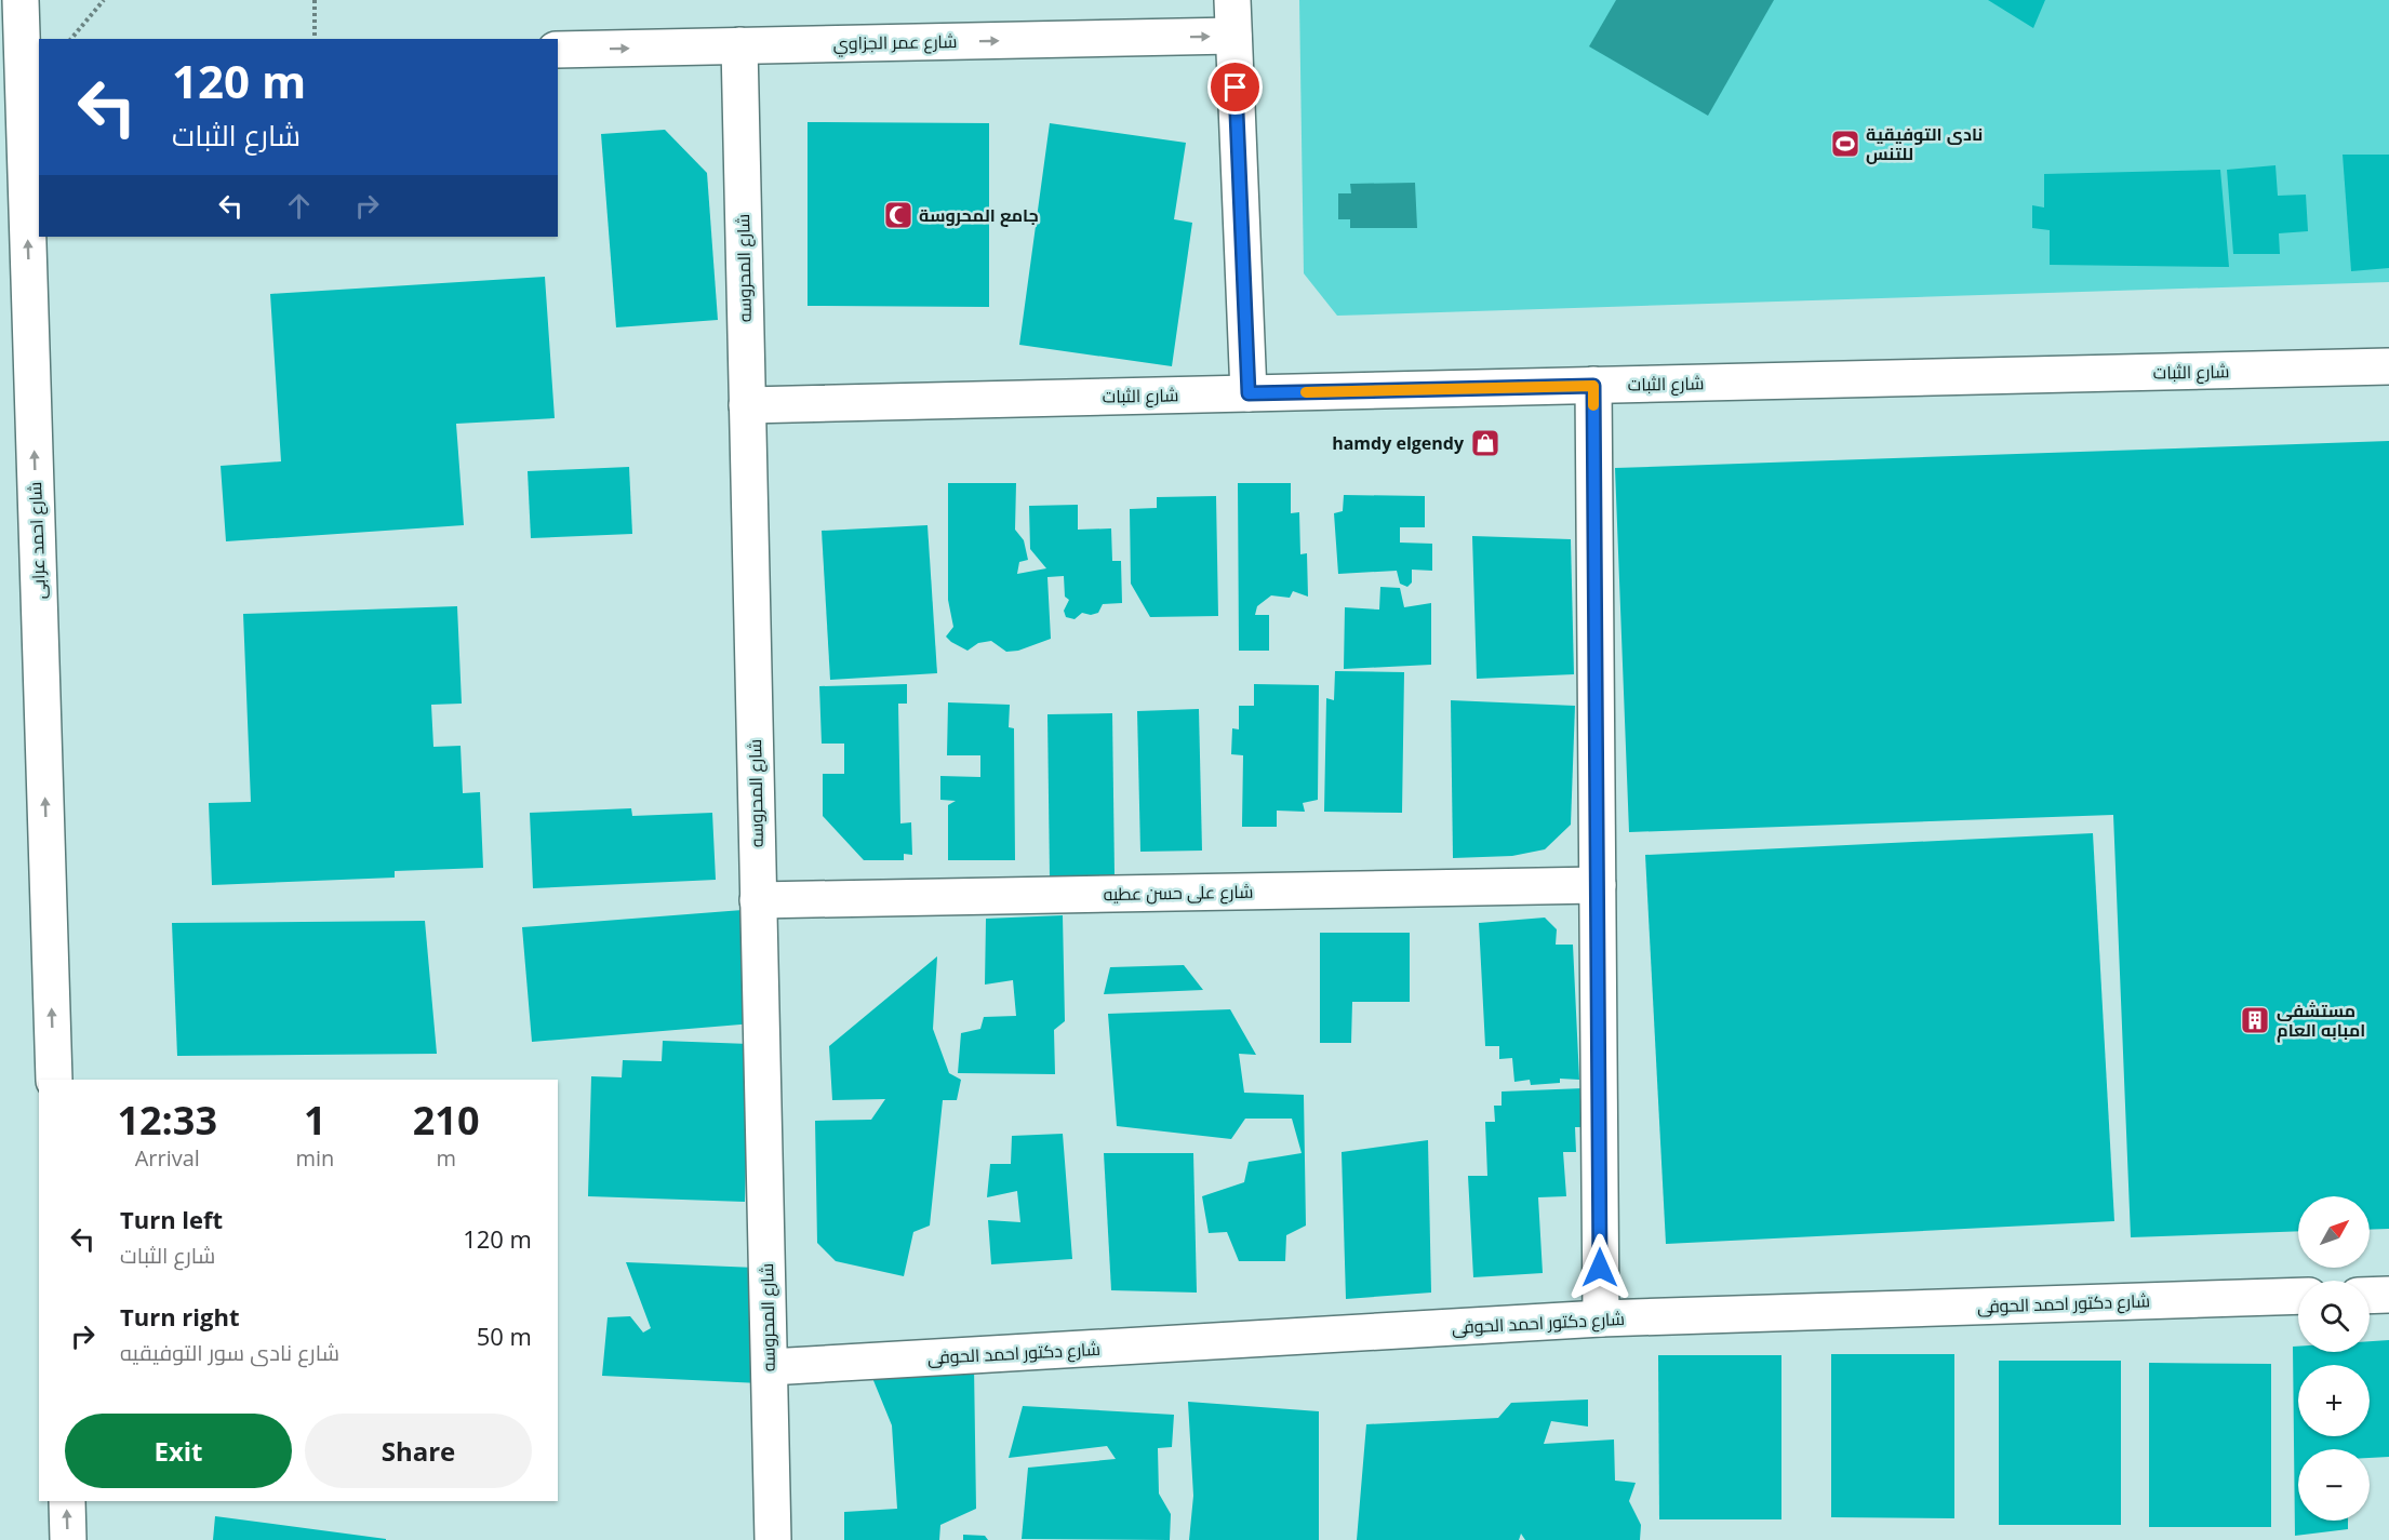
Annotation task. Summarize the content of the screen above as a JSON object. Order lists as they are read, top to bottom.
{
  "streets": {
    "street": [
      "شارع عمر الجزاوي",
      "شارع المحروسه",
      "شارع الثبات",
      "شارع احمد عرابى",
      "شارع على حسن عطيه",
      "شارع دكتور احمد الحوفى"
    ]
  },
  "crossings": [
    ["شارع عمر الجزاوي", "شارع المحروسه"],
    ["شارع المحروسه", "شارع الثبات"],
    ["شارع المحروسه", "شارع على حسن عطيه"],
    ["شارع المحروسه", "شارع دكتور احمد الحوفى"]
  ],
  "one_way": ["شارع عمر الجزاوي", "شارع احمد عرابى"],
  "places": {
    "sports": ["نادى التوفيقية للتنس"],
    "mosque": ["جامع المحروسة"],
    "shop": ["hamdy elgendy"],
    "building": ["مستشفى امبابه العام"]
  },
  "north": "top right",
  "page": {
    "turn": ["120 m", "شارع الثبات"],
    "eta": [
      "12:33",
      "Arrival",
      "1",
      "min",
      "210",
      "m"
    ],
    "list": [
      {
        "name": "Turn left",
        "note": "شارع الثبات",
        "value": "120 m"
      },
      {
        "name": "Turn right",
        "note": "شارع نادى سور التوفيقيه",
        "value": "50 m"
      }
    ],
    "map_buttons": ["+", "−"],
    "buttons": ["Exit", "Share"]
  }
}
